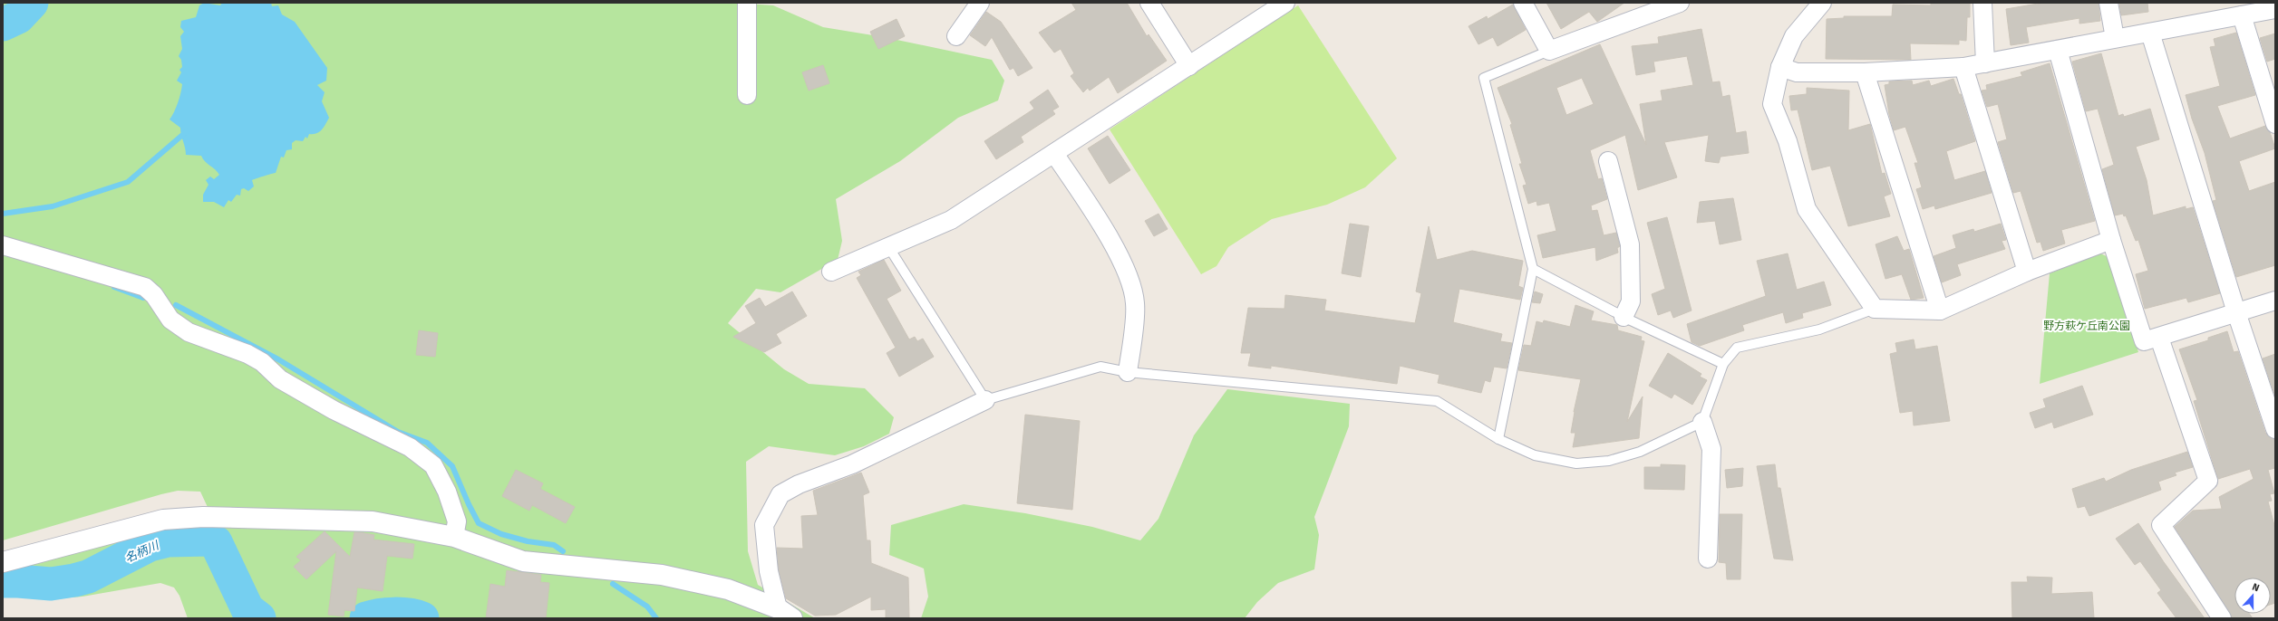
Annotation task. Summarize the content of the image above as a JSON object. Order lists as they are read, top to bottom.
{
  "water": ["名柄川"],
  "parks": ["野方萩ケ丘南公園"],
  "north": "top"
}
